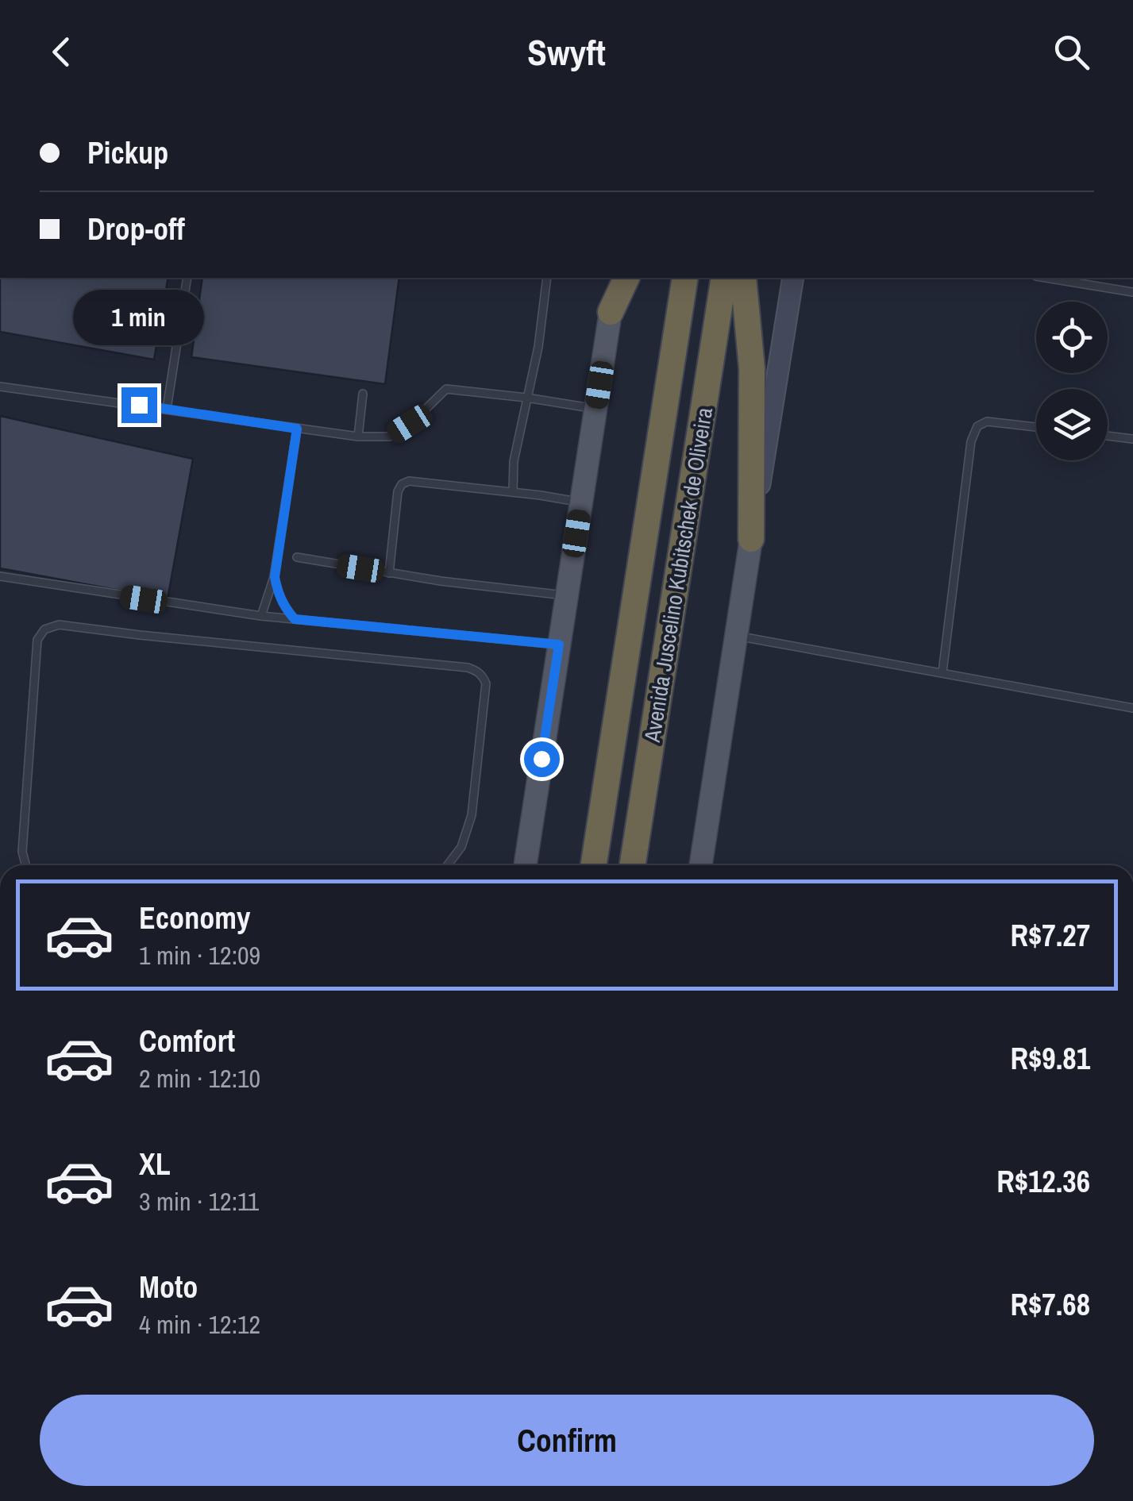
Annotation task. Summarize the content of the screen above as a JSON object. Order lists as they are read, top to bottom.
{
  "streets": {
    "highway": ["Avenida Juscelino Kubitschek de Oliveira"]
  },
  "page": {
    "header": "Swyft",
    "banner": ["Pickup", "Drop-off"],
    "bubble": "1 min",
    "list": [
      {
        "name": "Economy",
        "note": "1 min · 12:09",
        "value": "R$7.27"
      },
      {
        "name": "Comfort",
        "note": "2 min · 12:10",
        "value": "R$9.81"
      },
      {
        "name": "XL",
        "note": "3 min · 12:11",
        "value": "R$12.36"
      },
      {
        "name": "Moto",
        "note": "4 min · 12:12",
        "value": "R$7.68"
      }
    ],
    "buttons": "Confirm"
  }
}
